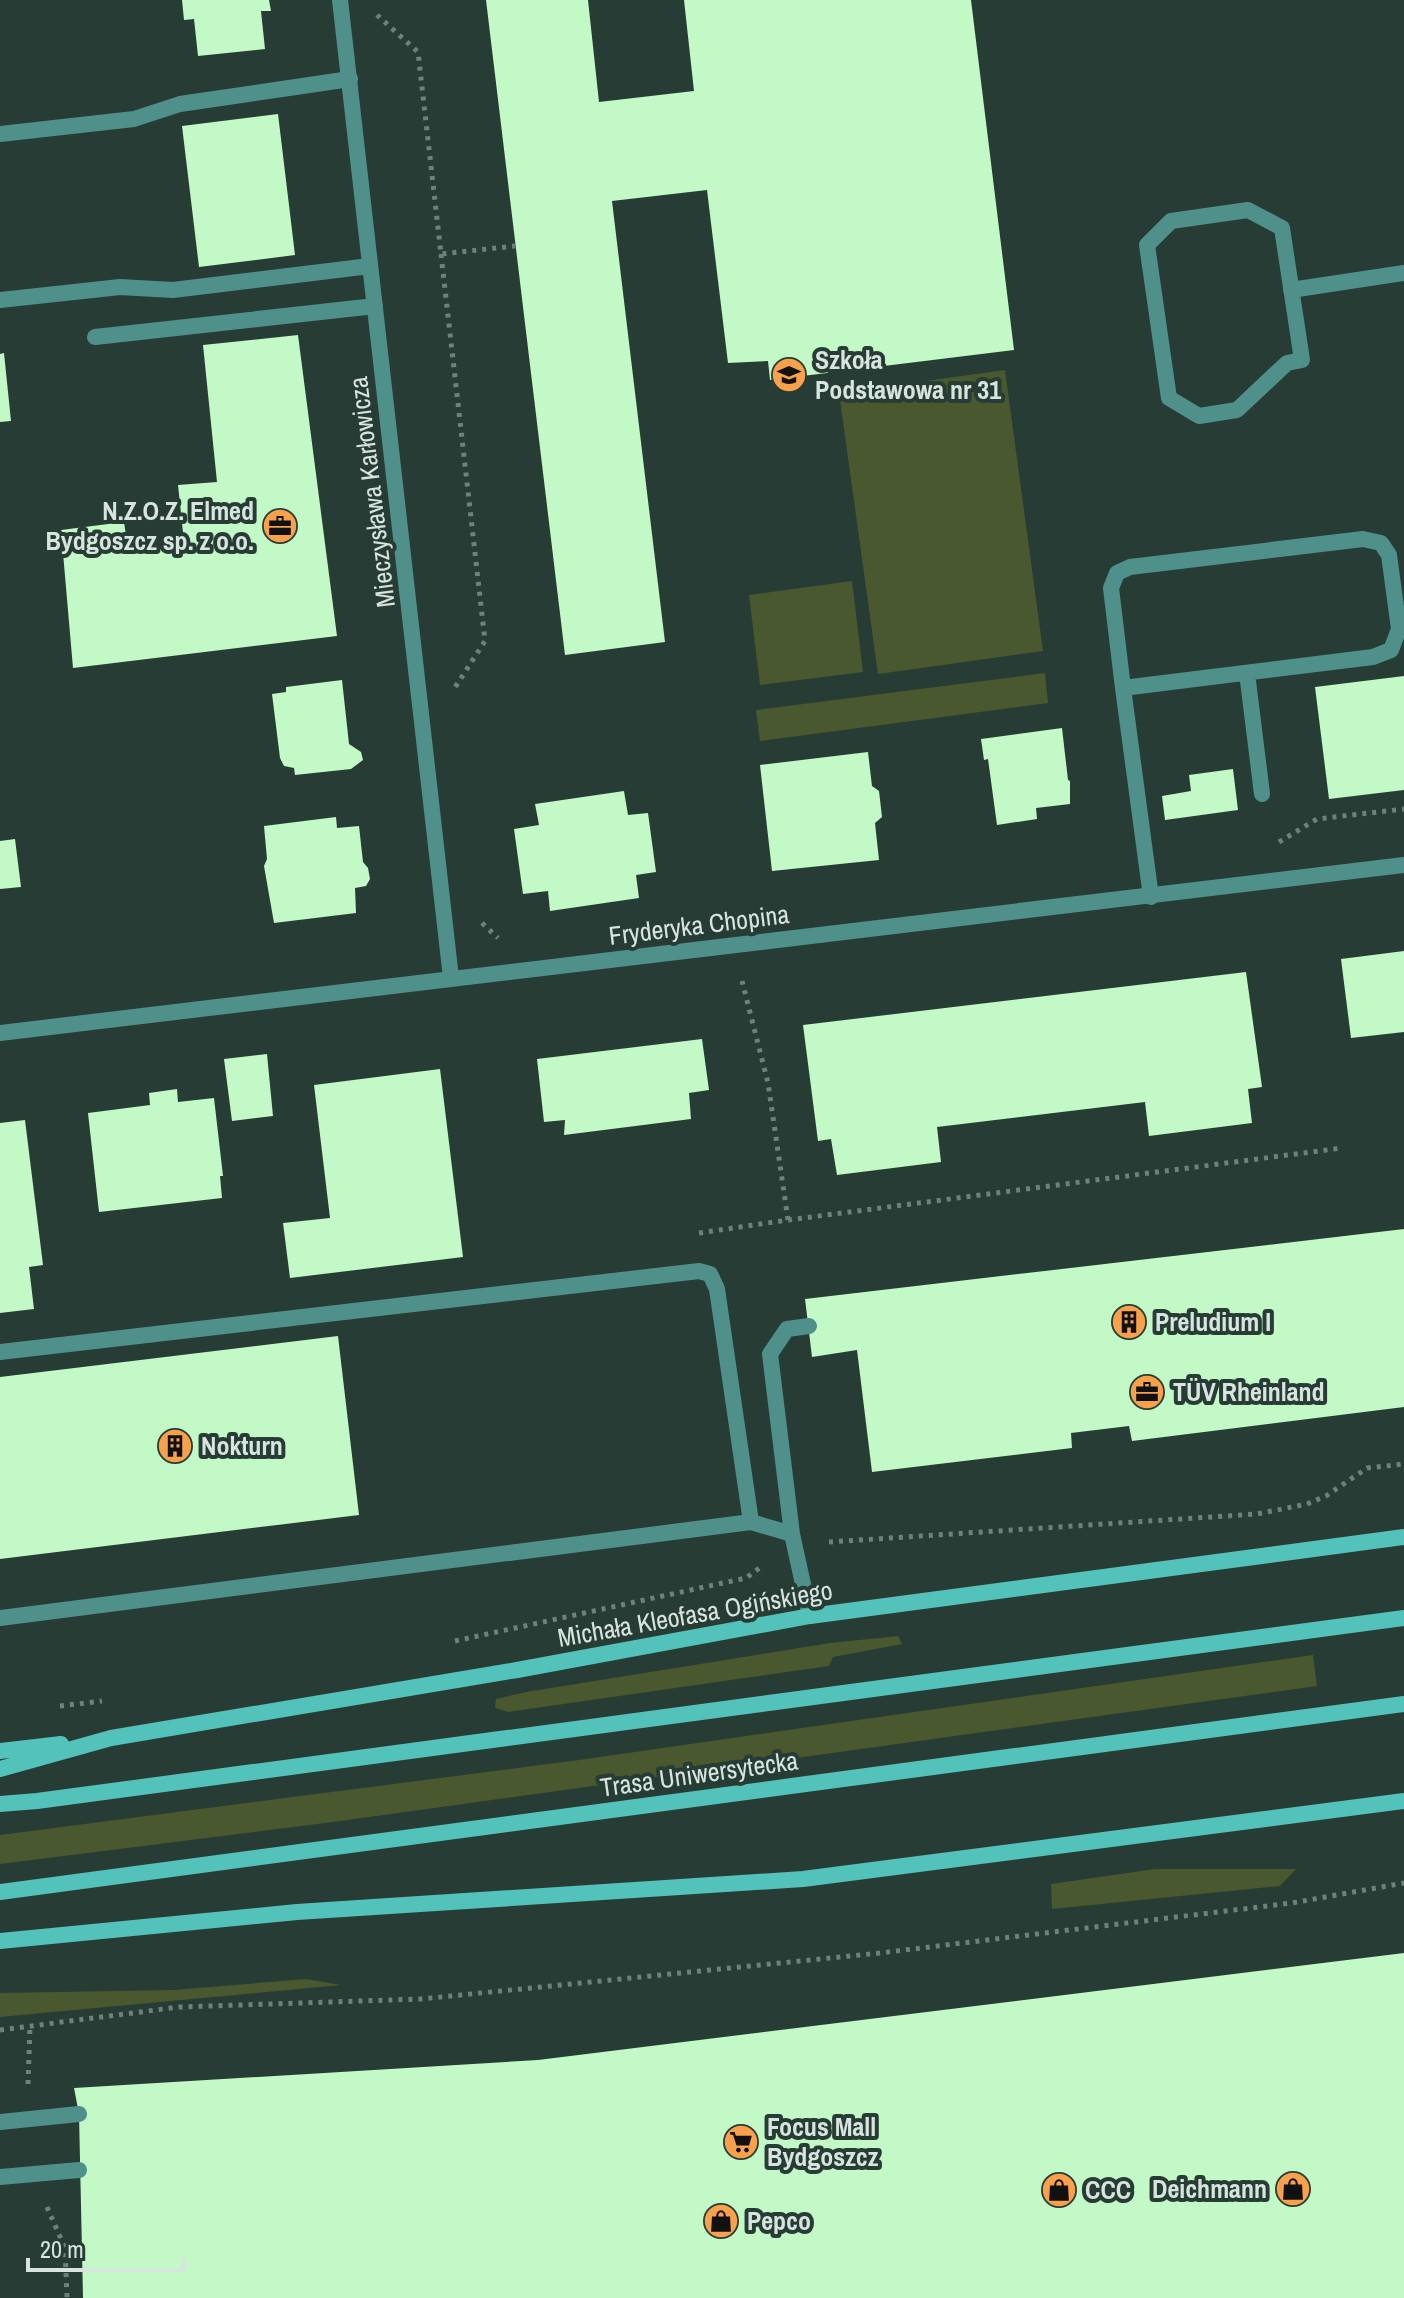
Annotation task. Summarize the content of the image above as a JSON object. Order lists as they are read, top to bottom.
{
  "streets": {
    "main road": ["Michała Kleofasa Ogińskiego", "Trasa Uniwersytecka"],
    "street": ["Mieczysława Karłowicza", "Fryderyka Chopina"]
  },
  "crossings": [
    ["Mieczysława Karłowicza", "Fryderyka Chopina"]
  ],
  "places": {
    "school or university": ["Szkoła Podstawowa nr 31"],
    "office": ["N.Z.O.Z. Elmed Bydgoszcz sp. z o.o.", "TÜV Rheinland"],
    "building": ["Preludium I", "Nokturn"],
    "supermarket": ["Focus Mall Bydgoszcz"],
    "shop": ["Deichmann", "CCC", "Pepco"]
  },
  "scale_bar": "20 m"
}
